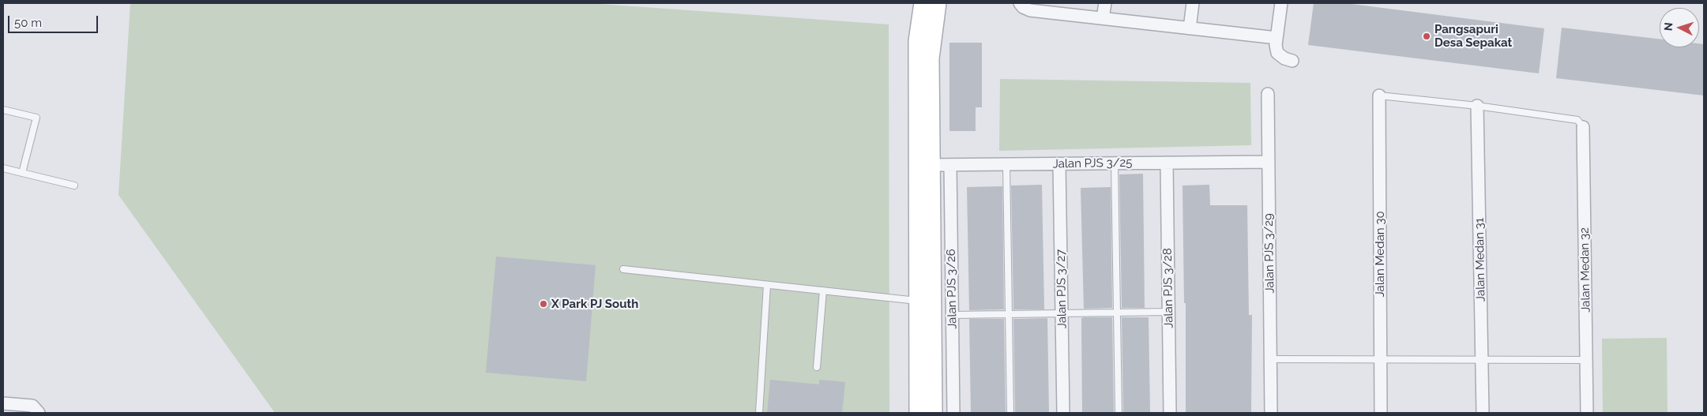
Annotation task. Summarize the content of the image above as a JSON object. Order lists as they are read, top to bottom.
{
  "streets": {
    "street": [
      "Jalan PJS 3/25",
      "Jalan PJS 3/29",
      "Jalan Medan 30",
      "Jalan Medan 31",
      "Jalan Medan 32",
      "Jalan PJS 3/28",
      "Jalan PJS 3/26",
      "Jalan PJS 3/27"
    ]
  },
  "crossings": [
    ["Jalan PJS 3/25", "Jalan PJS 3/29"],
    ["Jalan PJS 3/25", "Jalan PJS 3/28"],
    ["Jalan PJS 3/25", "Jalan PJS 3/26"],
    ["Jalan PJS 3/25", "Jalan PJS 3/27"]
  ],
  "places": ["Pangsapuri Desa Sepakat", "X Park PJ South"],
  "scale_bar": "50 m",
  "north": "left"
}
